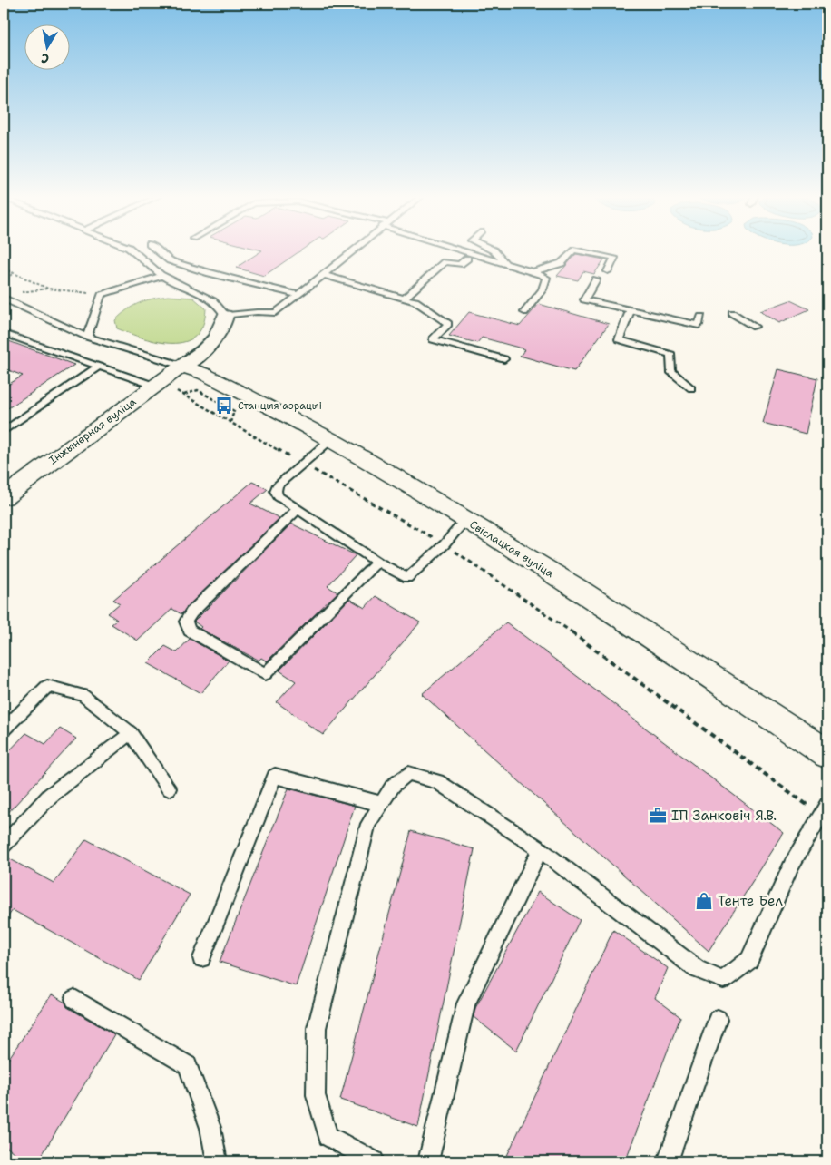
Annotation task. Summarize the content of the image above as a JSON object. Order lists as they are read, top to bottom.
{
  "streets": {
    "street": ["Інжынерная вуліца", "Свіслацкая вуліца"]
  },
  "crossings": [
    ["Інжынерная вуліца", "Свіслацкая вуліца"]
  ],
  "places": {
    "bus stop": ["Станцыя аэрацыі"],
    "office": ["ІП Занковіч Я.В."],
    "shop": ["Тенте Бел"]
  },
  "north": "bottom"
}
